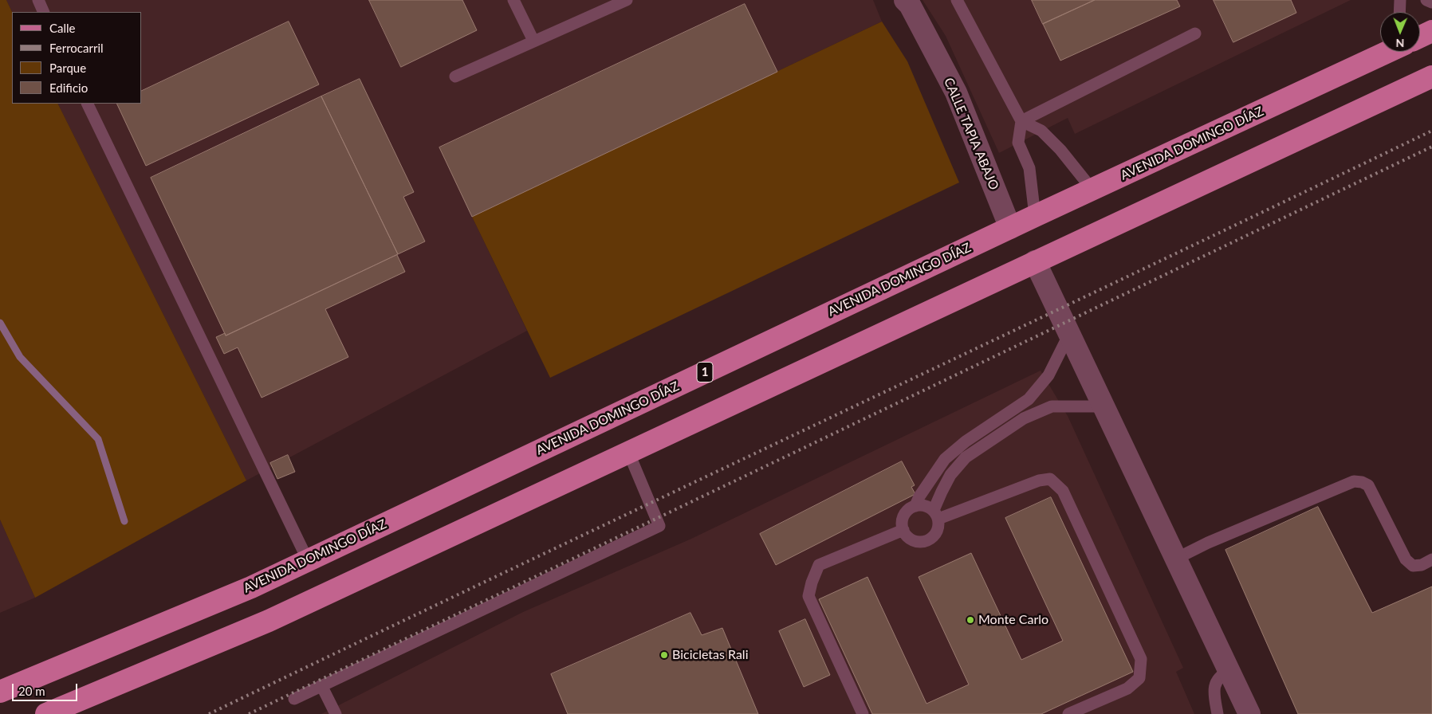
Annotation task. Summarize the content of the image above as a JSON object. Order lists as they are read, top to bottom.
{
  "streets": {
    "main road": ["AVENIDA DOMINGO DÍAZ", "1"],
    "street": ["CALLE TAPIA ABAJO"]
  },
  "crossings": [
    ["CALLE TAPIA ABAJO", "AVENIDA DOMINGO DÍAZ"]
  ],
  "places": ["Monte Carlo", "Bicicletas Rali"],
  "legend": [
    "Calle",
    "Ferrocarril",
    "Parque",
    "Edificio"
  ],
  "scale_bar": "20 m",
  "north": "bottom"
}
